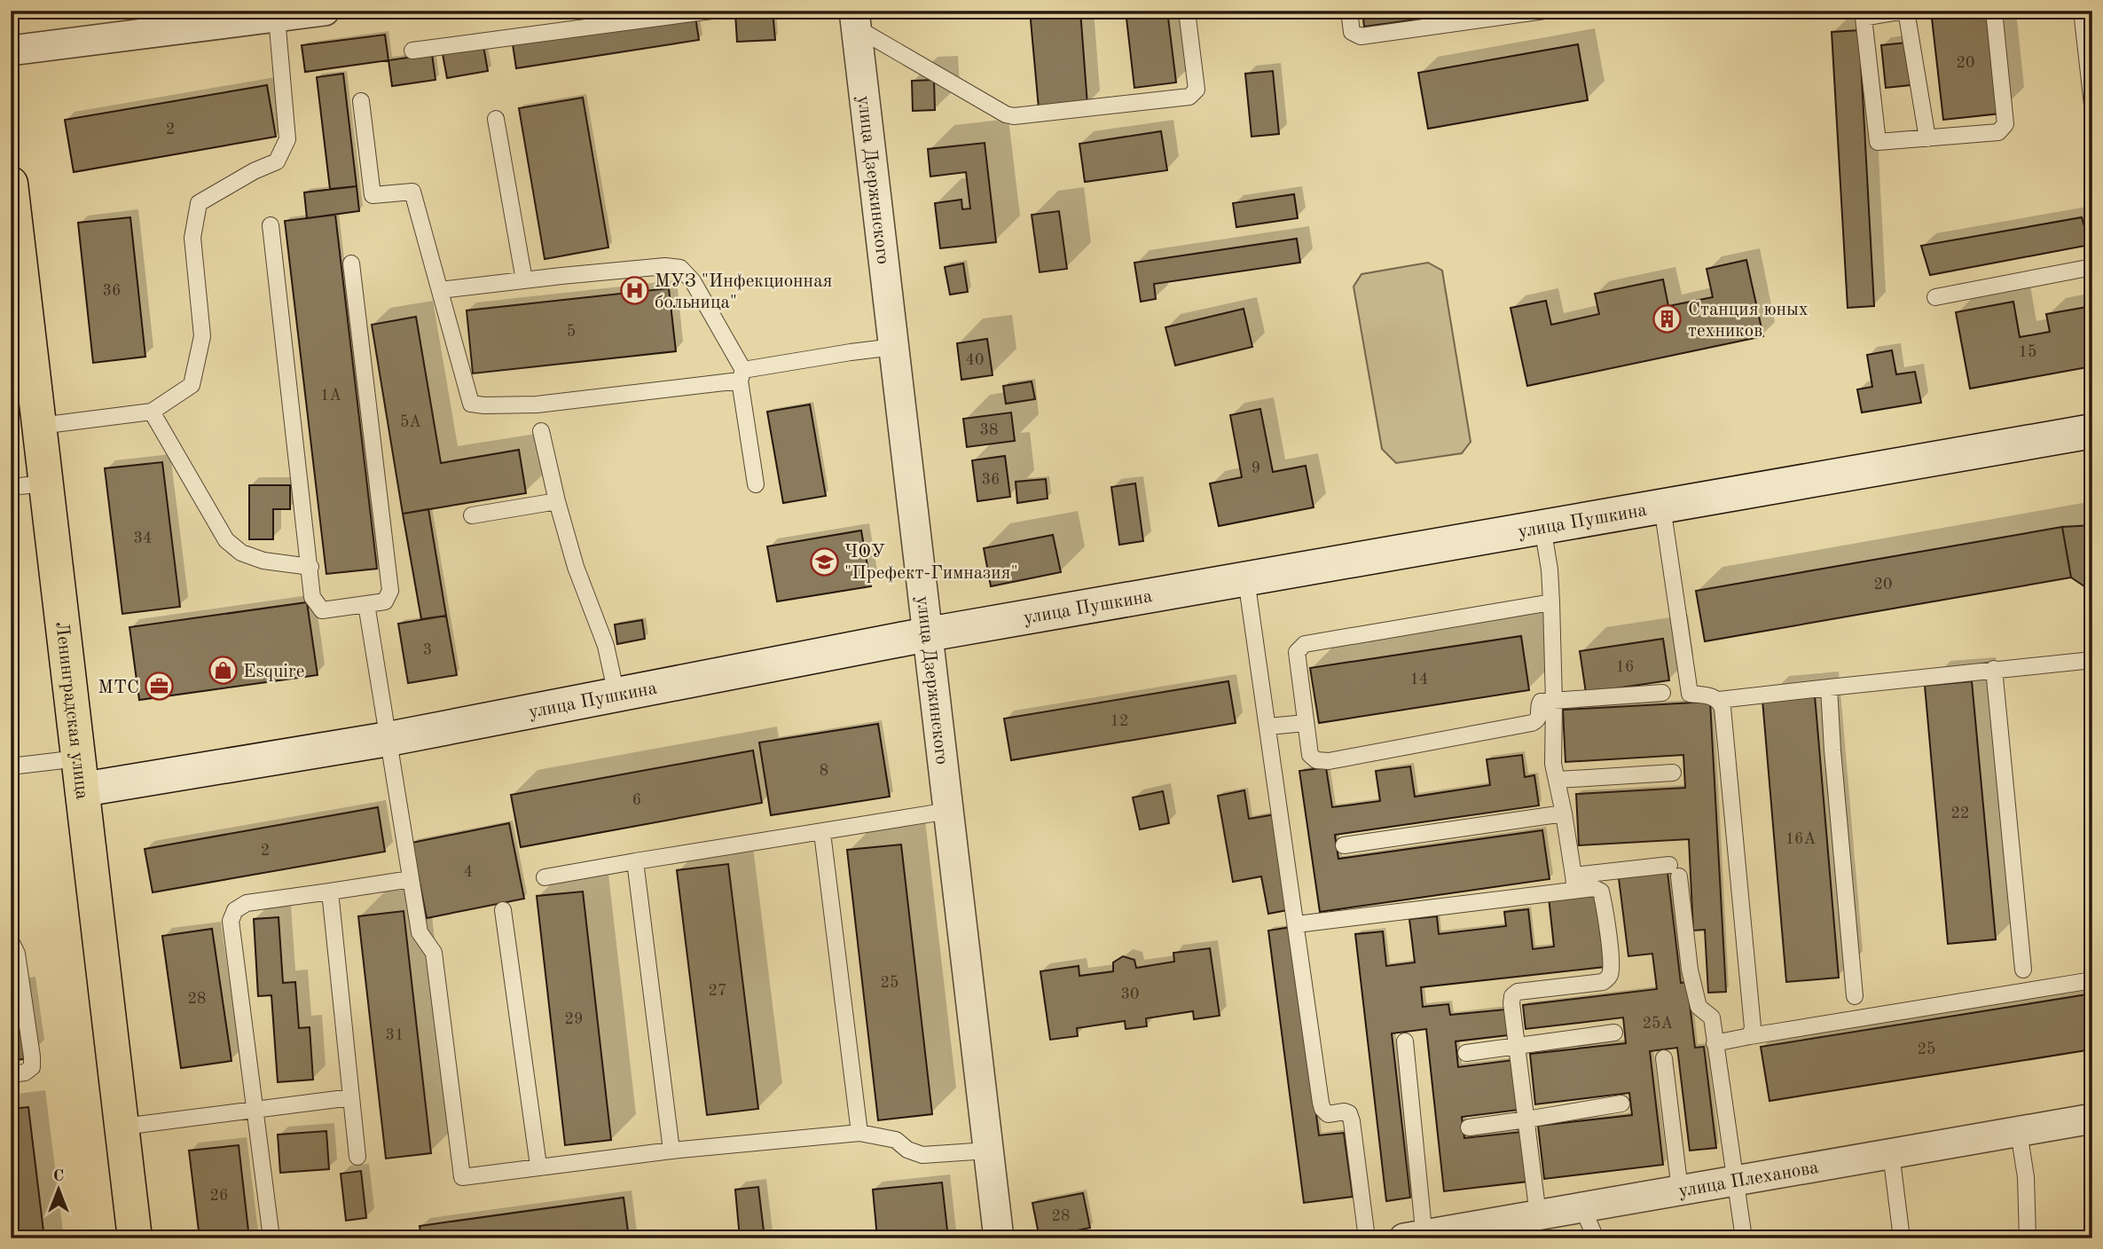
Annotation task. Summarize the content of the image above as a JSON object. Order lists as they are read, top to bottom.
{
  "streets": {
    "highway": ["Ленинградская улица"],
    "main road": ["улица Пушкина"],
    "street": ["улица Дзержинского", "улица Плеханова"]
  },
  "crossings": [
    ["улица Дзержинского", "улица Пушкина"],
    ["улица Пушкина", "Ленинградская улица"]
  ],
  "places": {
    "hospital": ["МУЗ \"Инфекционная больница\""],
    "building": ["Станция юных техников"],
    "school or university": ["ЧОУ \"Префект-Гимназия\""],
    "shop": ["Esquire"],
    "office": ["МТС"]
  },
  "house_numbers": [
    "20",
    "2",
    "36",
    "5",
    "15",
    "40",
    "1А",
    "5А",
    "38",
    "9",
    "36",
    "34",
    "20",
    "3",
    "16",
    "14",
    "12",
    "8",
    "6",
    "22",
    "16А",
    "2",
    "4",
    "25",
    "27",
    "30",
    "28",
    "29",
    "25А",
    "31",
    "25",
    "26",
    "28"
  ],
  "north": "top"
}
